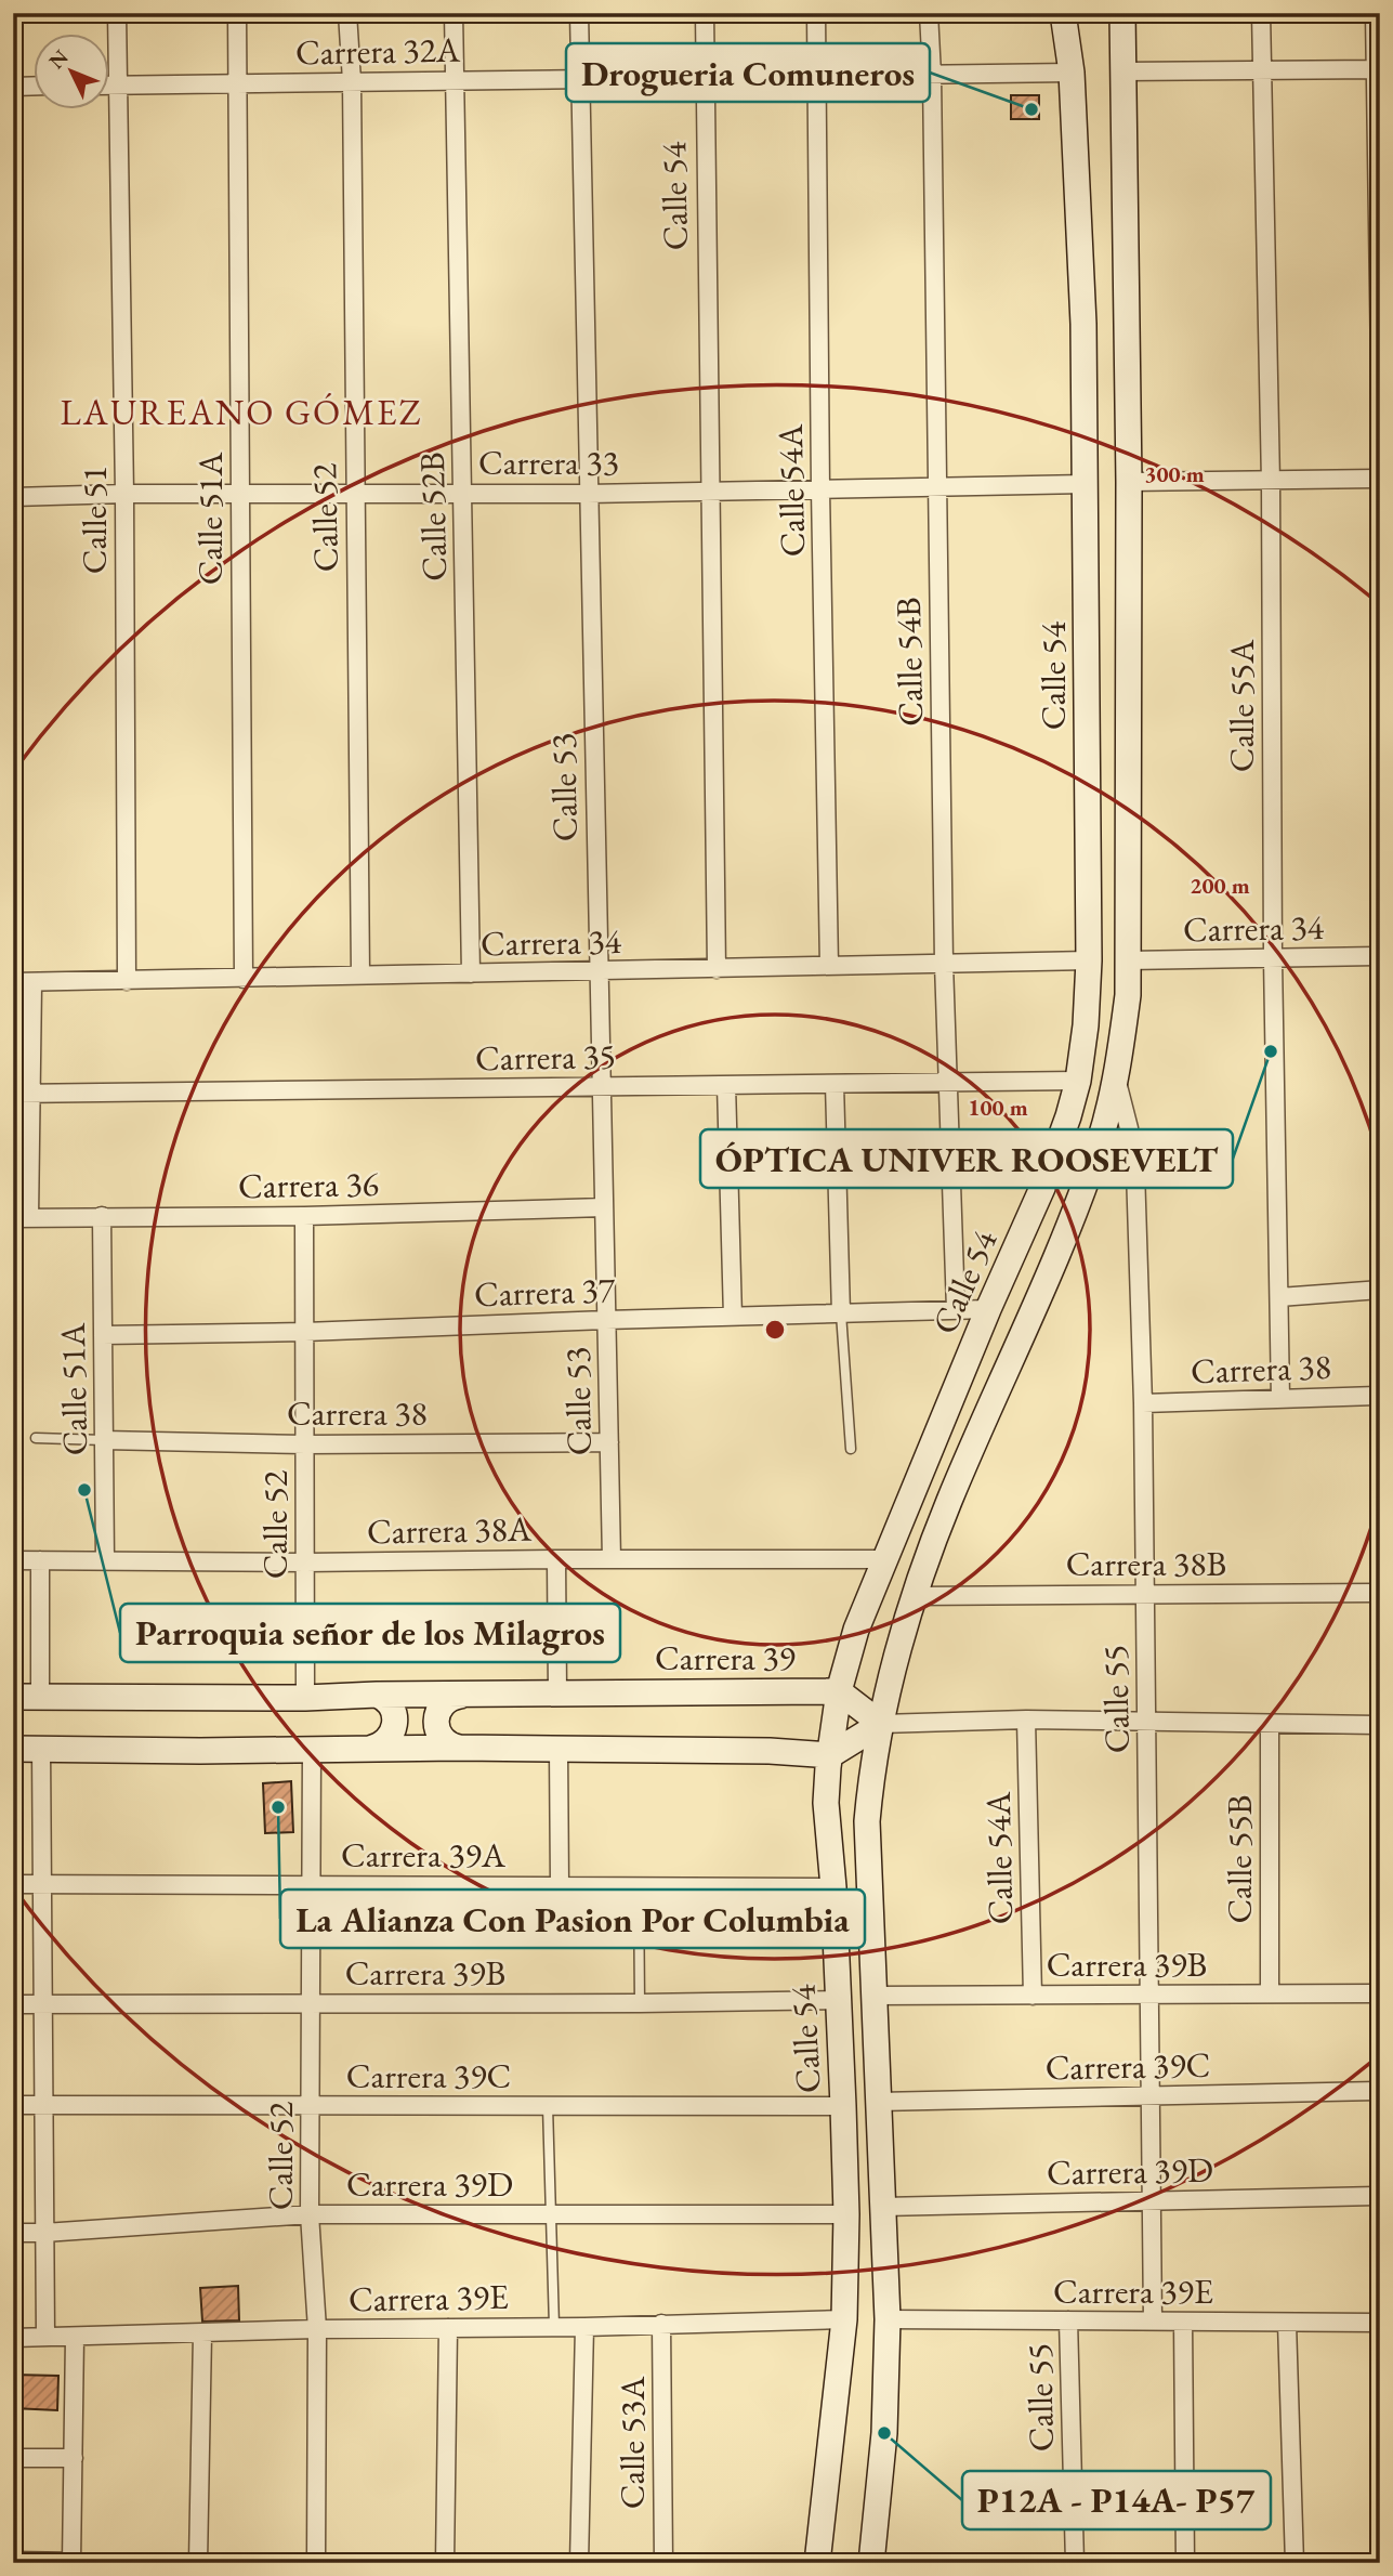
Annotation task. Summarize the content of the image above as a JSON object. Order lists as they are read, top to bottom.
{
  "streets": {
    "main road": ["Calle 54", "Carrera 39"],
    "street": [
      "Carrera 32A",
      "Carrera 33",
      "Calle 54A",
      "Calle 52B",
      "Calle 52",
      "Calle 51A",
      "Calle 51",
      "Calle 54B",
      "Calle 55A",
      "Calle 53",
      "Carrera 34",
      "Carrera 35",
      "Carrera 36",
      "Carrera 37",
      "Carrera 38",
      "Carrera 38A",
      "Carrera 38B",
      "Calle 55",
      "Carrera 39A",
      "Calle 55B",
      "Carrera 39B",
      "Carrera 39C",
      "Carrera 39D",
      "Carrera 39E",
      "Calle 53A"
    ]
  },
  "crossings": [
    ["Carrera 32A", "Calle 54"],
    ["Carrera 32A", "Calle 54A"],
    ["Carrera 32A", "Calle 52B"],
    ["Carrera 32A", "Calle 52"],
    ["Carrera 32A", "Calle 51A"],
    ["Carrera 32A", "Calle 51"],
    ["Carrera 32A", "Calle 54B"],
    ["Carrera 32A", "Calle 53"],
    ["Calle 54", "Carrera 33"],
    ["Calle 54", "Carrera 34"],
    ["Calle 54", "Carrera 35"],
    ["Calle 54", "Carrera 37"],
    ["Calle 54", "Carrera 38A"],
    ["Calle 54", "Carrera 38B"],
    ["Calle 54", "Carrera 39"],
    ["Calle 54", "Calle 55"],
    ["Calle 54", "Carrera 39A"],
    ["Calle 54", "Carrera 39B"],
    ["Calle 54", "Carrera 39C"],
    ["Calle 54", "Carrera 39D"],
    ["Calle 54", "Carrera 39E"],
    ["Carrera 33", "Calle 54A"],
    ["Carrera 33", "Calle 52B"],
    ["Carrera 33", "Calle 52"],
    ["Carrera 33", "Calle 51A"],
    ["Carrera 33", "Calle 51"],
    ["Carrera 33", "Calle 54B"],
    ["Carrera 33", "Calle 53"],
    ["Calle 54A", "Carrera 34"],
    ["Calle 54A", "Carrera 39B"],
    ["Calle 52B", "Carrera 34"],
    ["Calle 52", "Carrera 34"],
    ["Calle 52", "Carrera 36"],
    ["Calle 52", "Carrera 37"],
    ["Calle 52", "Carrera 38"],
    ["Calle 52", "Carrera 38A"],
    ["Calle 52", "Carrera 39"],
    ["Calle 52", "Carrera 39A"],
    ["Calle 52", "Carrera 39B"],
    ["Calle 52", "Carrera 39C"],
    ["Calle 52", "Carrera 39D"],
    ["Calle 52", "Carrera 39E"],
    ["Calle 51A", "Carrera 34"],
    ["Calle 51A", "Carrera 36"],
    ["Calle 51A", "Carrera 37"],
    ["Calle 51A", "Carrera 38"],
    ["Calle 51A", "Carrera 38A"],
    ["Calle 51", "Carrera 34"],
    ["Calle 54B", "Carrera 34"],
    ["Calle 54B", "Carrera 35"],
    ["Calle 54B", "Carrera 37"],
    ["Calle 55A", "Carrera 34"],
    ["Calle 55A", "Carrera 38"],
    ["Calle 53", "Carrera 34"],
    ["Calle 53", "Carrera 35"],
    ["Calle 53", "Carrera 36"],
    ["Calle 53", "Carrera 37"],
    ["Calle 53", "Carrera 38"],
    ["Calle 53", "Carrera 38A"],
    ["Carrera 38", "Calle 55"],
    ["Carrera 38B", "Calle 55"],
    ["Calle 55", "Carrera 39B"],
    ["Calle 55", "Carrera 39C"],
    ["Calle 55", "Carrera 39D"],
    ["Calle 55", "Carrera 39E"],
    ["Calle 55B", "Carrera 39B"],
    ["Carrera 39E", "Calle 53A"]
  ],
  "districts": ["LAUREANO GÓMEZ"],
  "places": [
    "Drogueria Comuneros",
    "ÓPTICA UNIVER ROOSEVELT",
    "Parroquia señor de los Milagros",
    "La Alianza Con Pasion Por Columbia",
    "P12A - P14A- P57"
  ],
  "north": "top left",
  "rings": ["300 m", "200 m", "100 m"]
}
